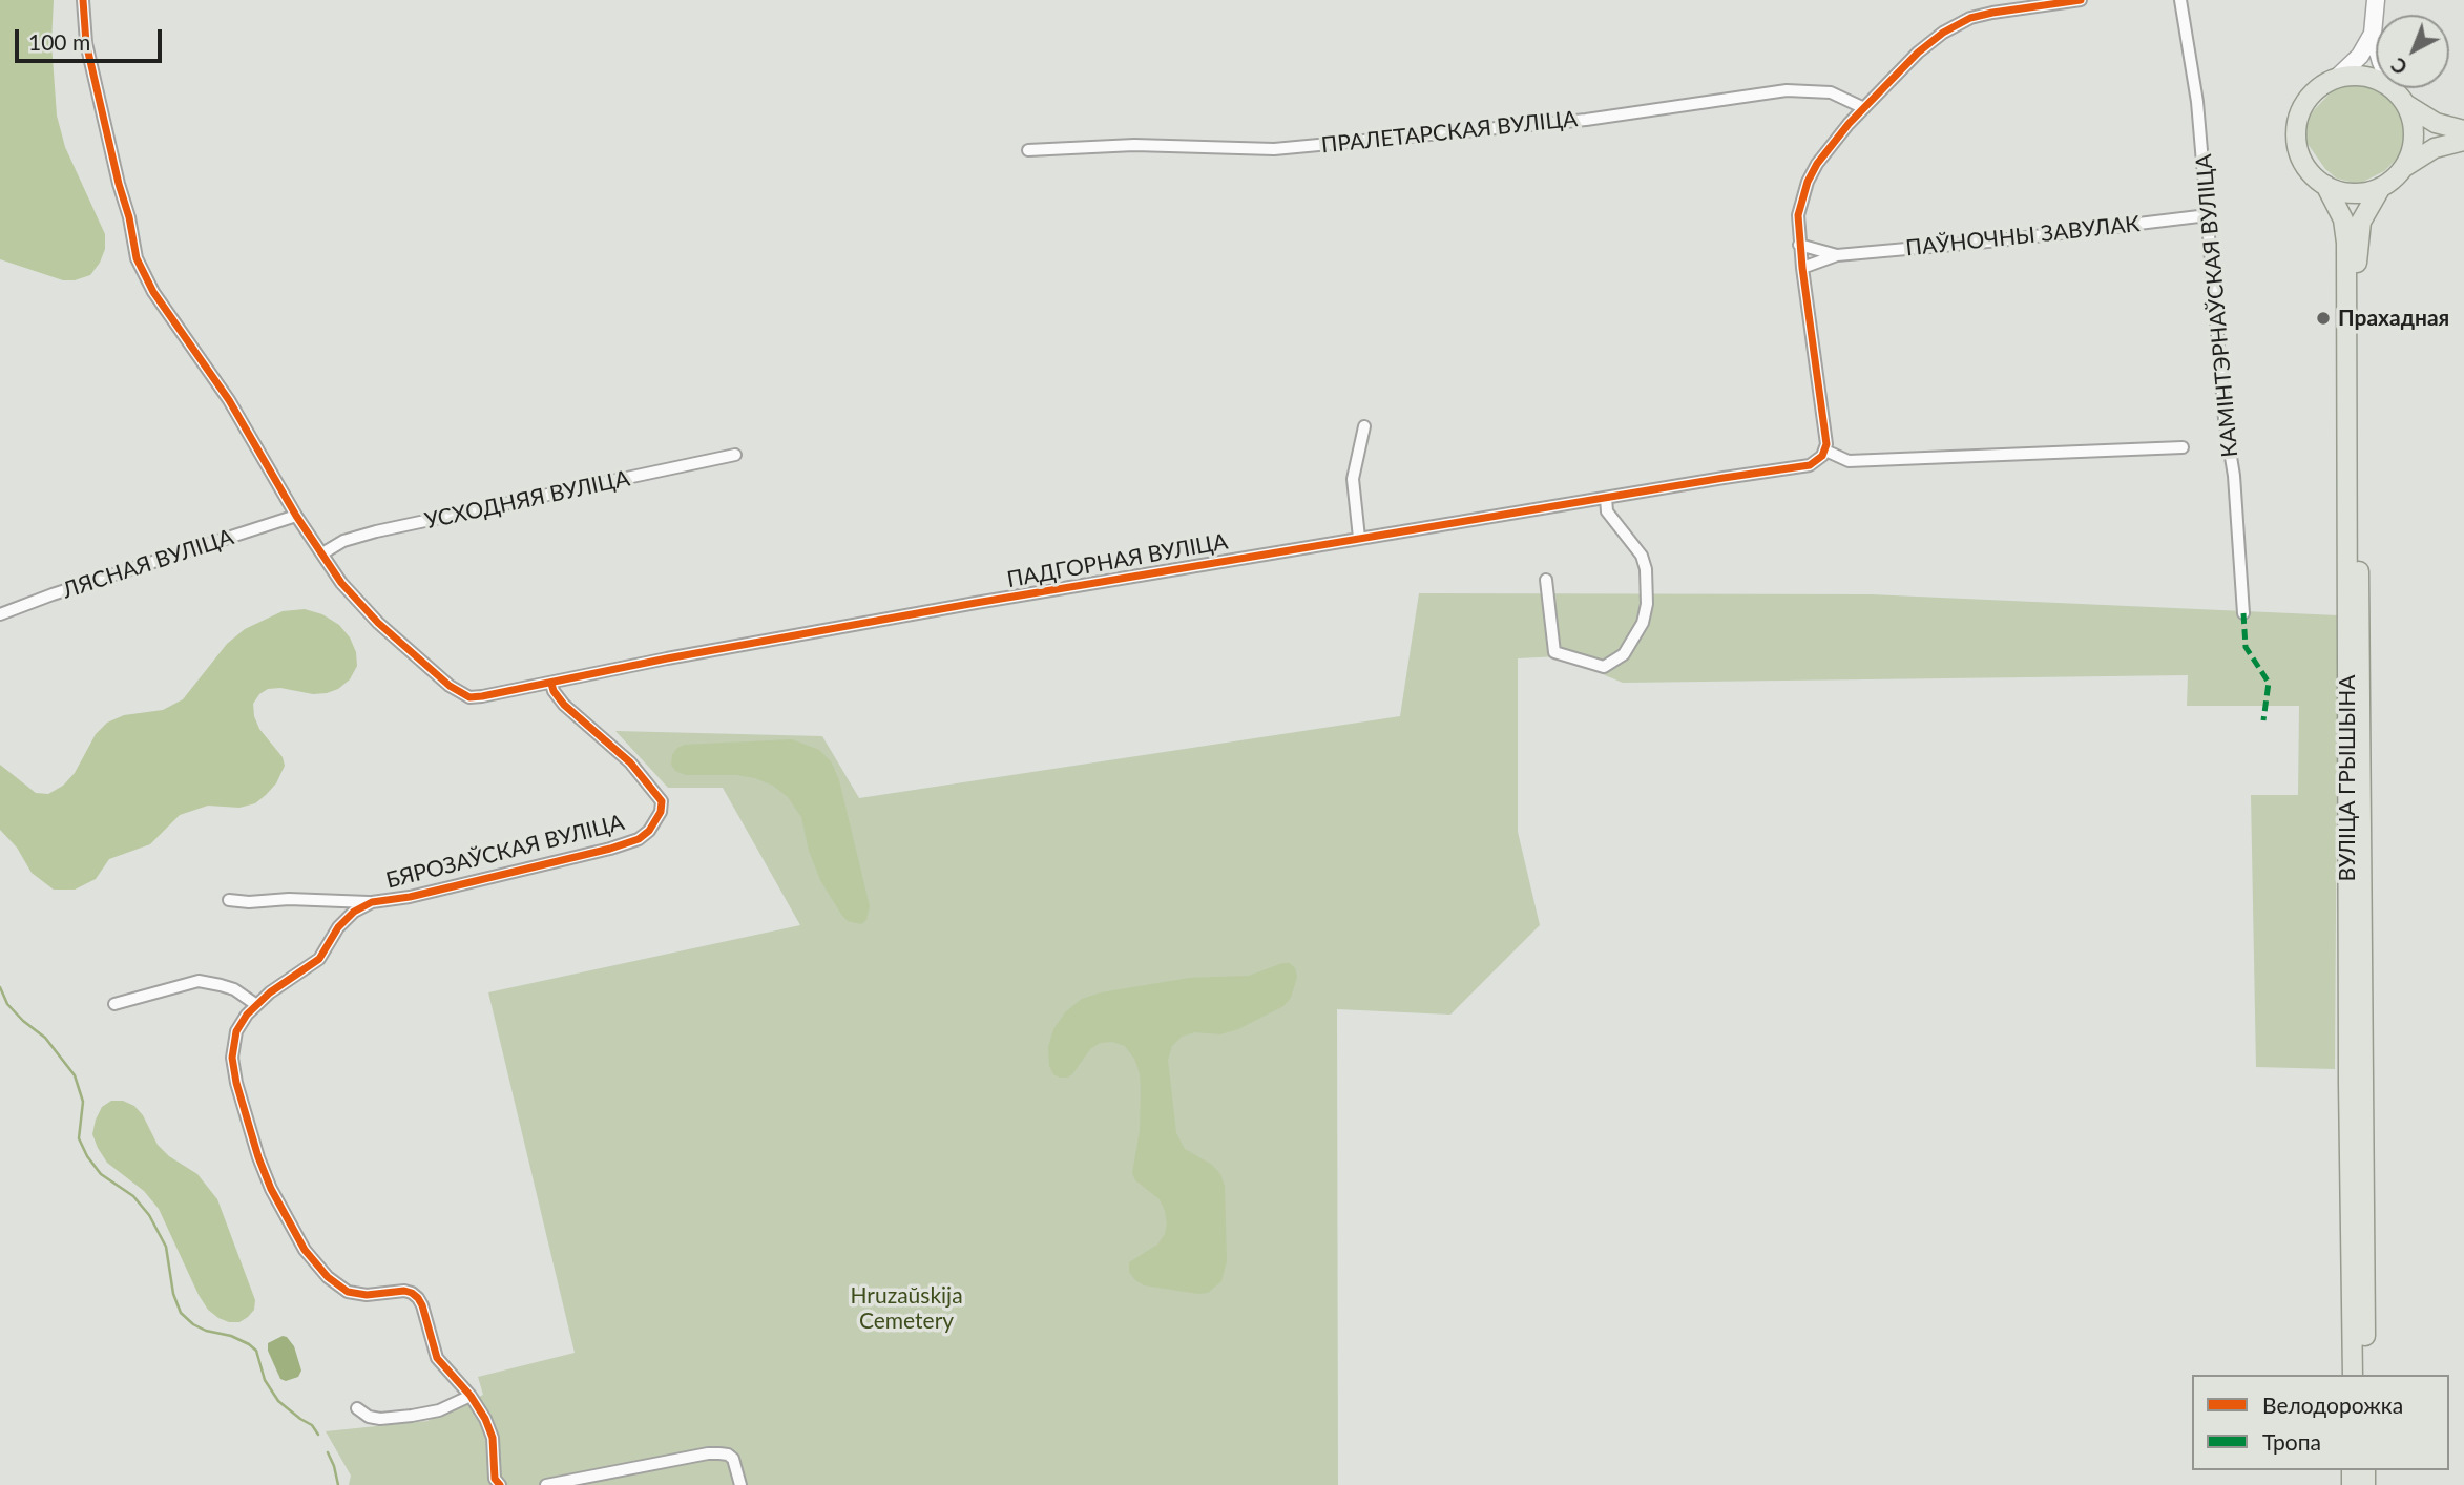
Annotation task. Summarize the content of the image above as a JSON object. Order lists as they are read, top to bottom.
{
  "streets": {
    "main road": ["ВУЛІЦА ГРЫШЫНА"],
    "street": [
      "ПРАЛЕТАРСКАЯ ВУЛІЦА",
      "ПАЎНОЧНЫ ЗАВУЛАК",
      "КАМІНТЭРНАЎСКАЯ ВУЛІЦА",
      "УСХОДНЯЯ ВУЛІЦА",
      "ПАДГОРНАЯ ВУЛІЦА",
      "ЛЯСНАЯ ВУЛІЦА",
      "БЯРОЗАЎСКАЯ ВУЛІЦА"
    ]
  },
  "crossings": [
    ["ПАЎНОЧНЫ ЗАВУЛАК", "КАМІНТЭРНАЎСКАЯ ВУЛІЦА"],
    ["УСХОДНЯЯ ВУЛІЦА", "ПАДГОРНАЯ ВУЛІЦА"],
    ["ПАДГОРНАЯ ВУЛІЦА", "ЛЯСНАЯ ВУЛІЦА"],
    ["ПАДГОРНАЯ ВУЛІЦА", "БЯРОЗАЎСКАЯ ВУЛІЦА"]
  ],
  "parks": ["Hruzaŭskija Cemetery"],
  "places": ["Прахадная"],
  "legend": ["Велодорожка", "Тропа"],
  "scale_bar": "100 m",
  "north": "bottom left"
}
